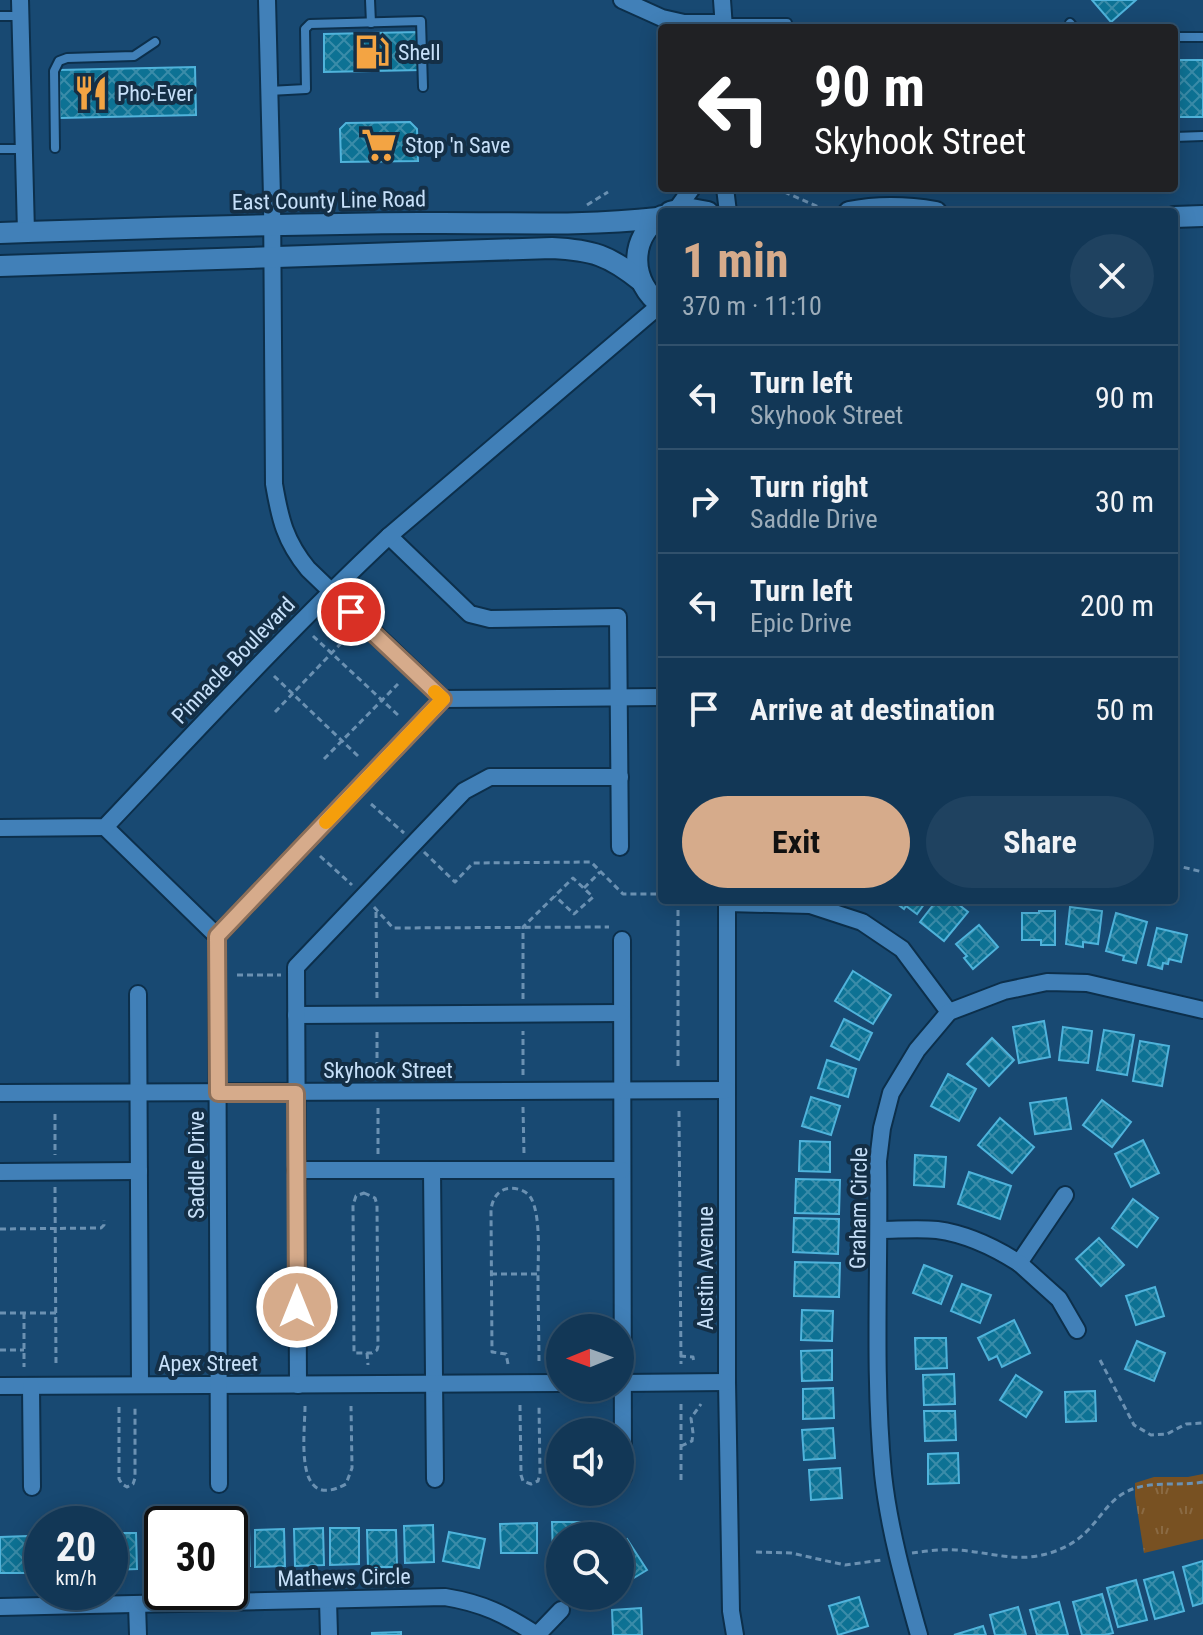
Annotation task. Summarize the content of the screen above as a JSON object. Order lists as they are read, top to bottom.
{
  "streets": {
    "main road": ["East County Line Road"],
    "street": [
      "Pinnacle Boulevard",
      "Skyhook Street",
      "Saddle Drive",
      "Graham Circle",
      "Austin Avenue",
      "Apex Street",
      "Mathews Circle"
    ]
  },
  "crossings": [
    ["Skyhook Street", "Saddle Drive"],
    ["Skyhook Street", "Austin Avenue"],
    ["Saddle Drive", "Apex Street"]
  ],
  "places": {
    "fuel station": ["Shell"],
    "restaurant": ["Pho-Ever"],
    "supermarket": ["Stop 'n Save"]
  },
  "north": "left",
  "page": {
    "turn": ["90 m", "Skyhook Street"],
    "heading": ["1 min", "370 m · 11:10"],
    "list": [
      {
        "name": "Turn left",
        "note": "Skyhook Street",
        "value": "90 m"
      },
      {
        "name": "Turn right",
        "note": "Saddle Drive",
        "value": "30 m"
      },
      {
        "name": "Turn left",
        "note": "Epic Drive",
        "value": "200 m"
      },
      {
        "name": "Arrive at destination",
        "value": "50 m"
      }
    ],
    "buttons": ["Exit", "Share"],
    "speed": "20 km/h",
    "limit": "30"
  }
}
